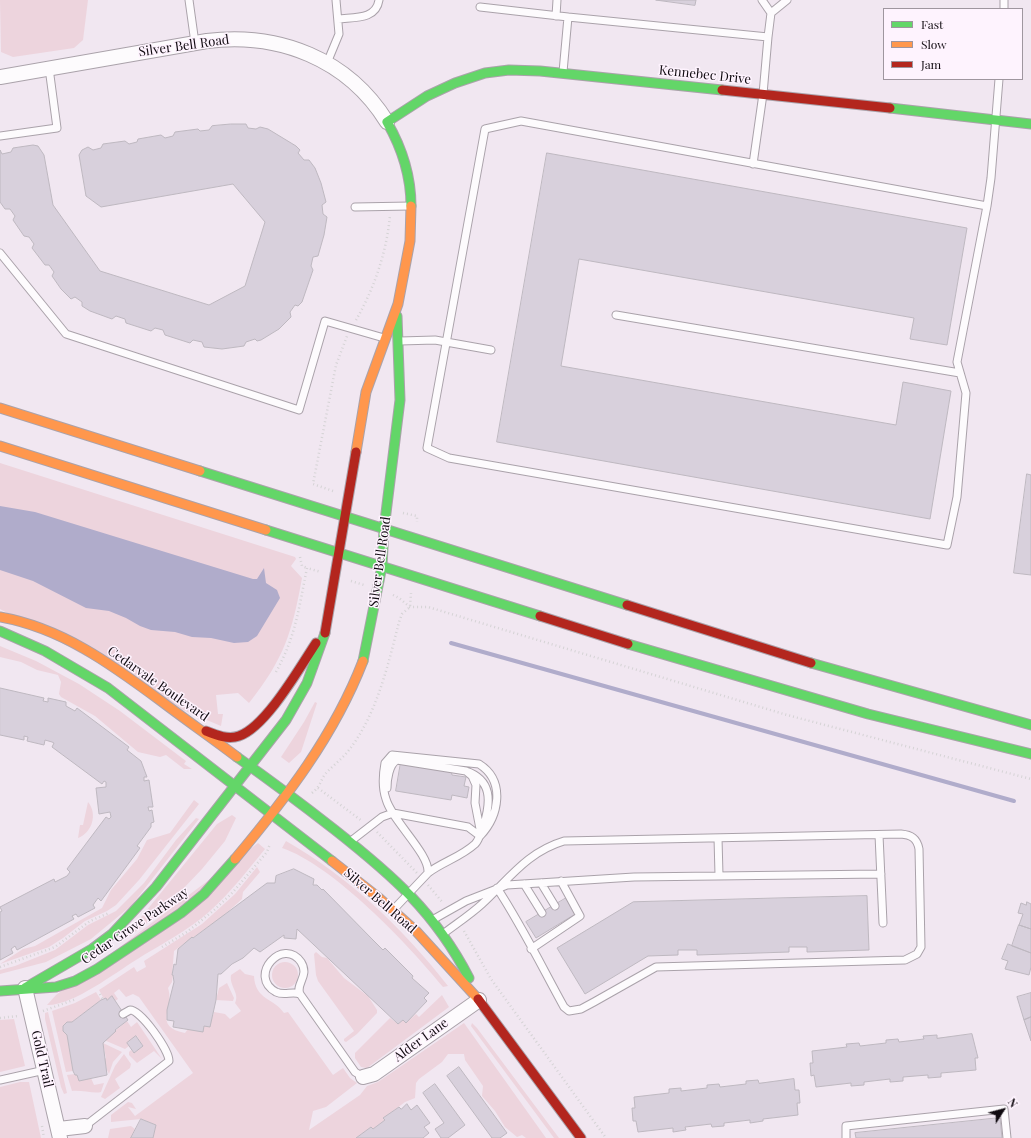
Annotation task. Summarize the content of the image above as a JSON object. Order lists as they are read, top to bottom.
{
  "streets": {
    "main road": [
      "Silver Bell Road",
      "Kennebec Drive",
      "Cedarvale Boulevard",
      "Cedar Grove Parkway"
    ],
    "street": ["Alder Lane", "Gold Trail"]
  },
  "crossings": [
    ["Silver Bell Road", "Kennebec Drive"],
    ["Silver Bell Road", "Cedarvale Boulevard"],
    ["Silver Bell Road", "Cedar Grove Parkway"],
    ["Silver Bell Road", "Alder Lane"],
    ["Cedar Grove Parkway", "Gold Trail"]
  ],
  "legend": ["Fast", "Slow", "Jam"],
  "north": "top right"
}
